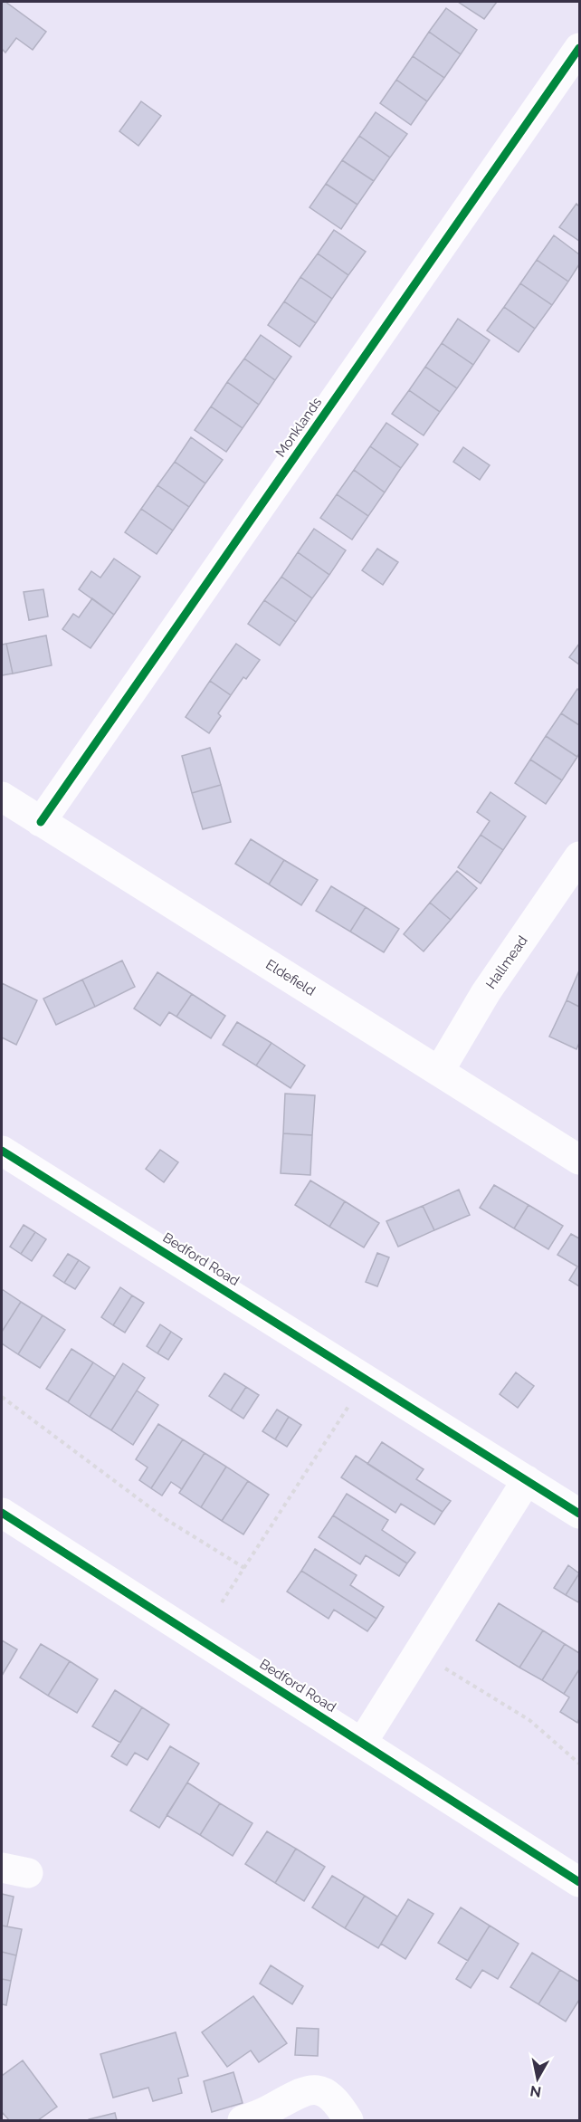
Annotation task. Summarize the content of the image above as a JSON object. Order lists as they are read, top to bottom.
{
  "streets": {
    "street": [
      "Monklands",
      "Hallmead",
      "Eldefield",
      "Bedford Road"
    ]
  },
  "crossings": [
    ["Monklands", "Eldefield"],
    ["Hallmead", "Eldefield"]
  ],
  "north": "bottom"
}
